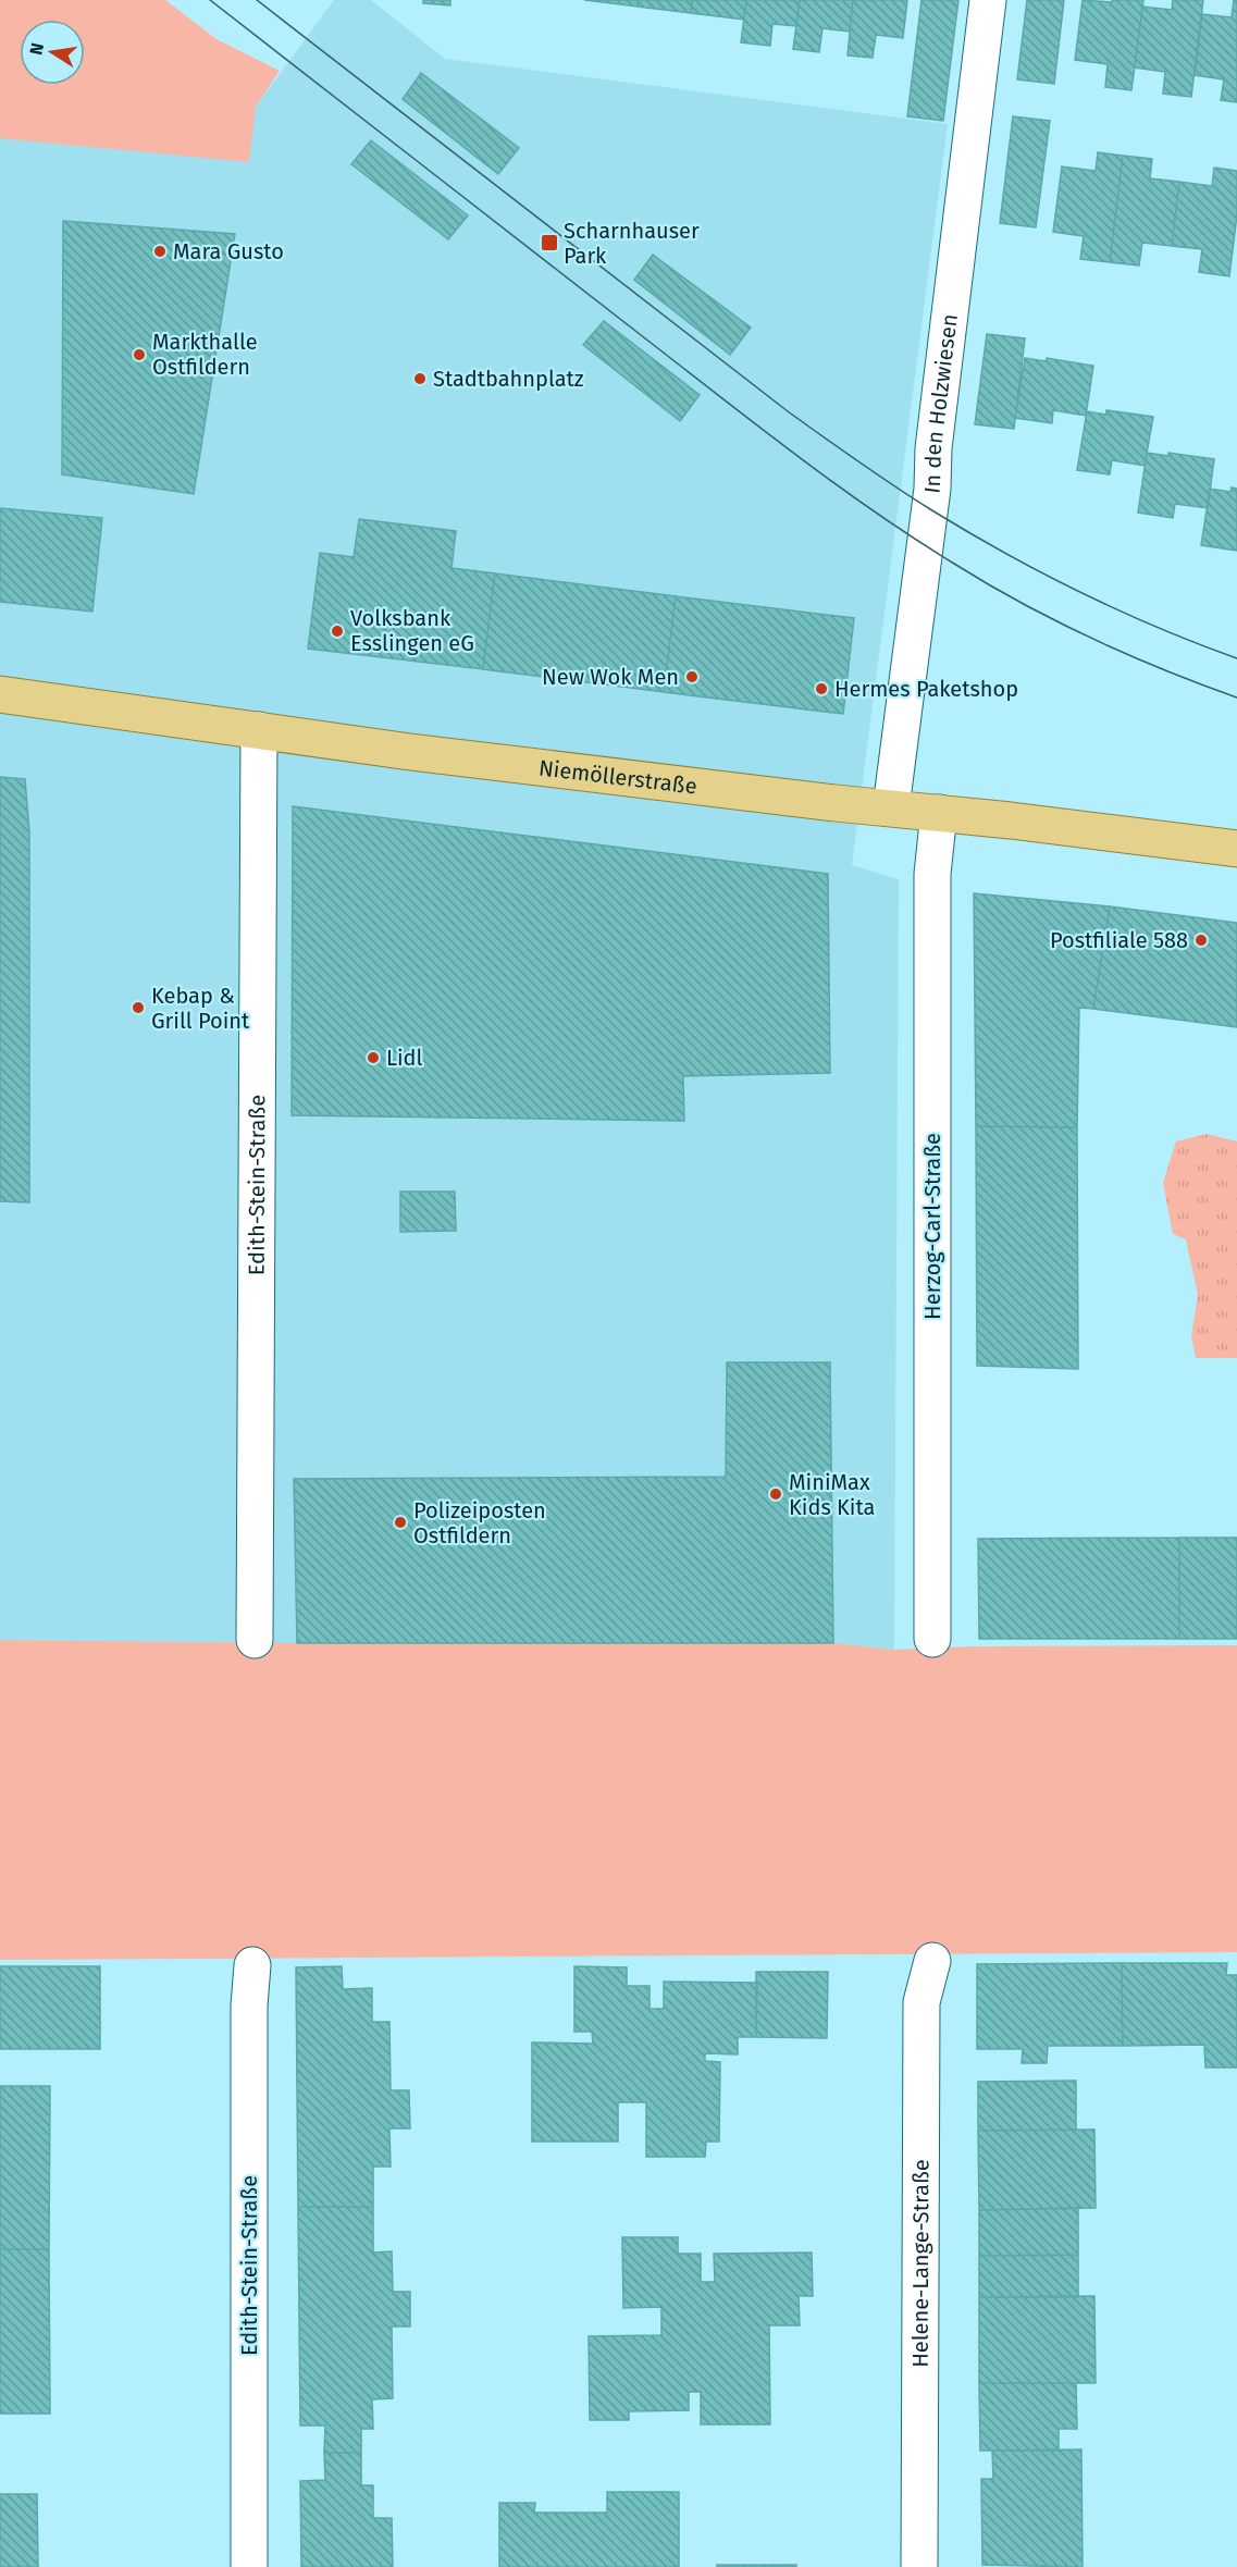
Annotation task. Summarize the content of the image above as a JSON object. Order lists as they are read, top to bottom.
{
  "streets": {
    "main road": ["Niemöllerstraße"],
    "street": [
      "In den Holzwiesen",
      "Edith-Stein-Straße",
      "Herzog-Carl-Straße",
      "Helene-Lange-Straße"
    ]
  },
  "crossings": [
    ["In den Holzwiesen", "Niemöllerstraße"],
    ["Niemöllerstraße", "Edith-Stein-Straße"],
    ["Niemöllerstraße", "Herzog-Carl-Straße"]
  ],
  "places": {
    "transit": ["Scharnhauser Park"],
    "other": [
      "Mara Gusto",
      "Markthalle Ostfildern",
      "Stadtbahnplatz",
      "Volksbank Esslingen eG",
      "New Wok Men",
      "Hermes Paketshop",
      "Postfiliale 588",
      "Kebap & Grill Point",
      "Lidl",
      "MiniMax Kids Kita",
      "Polizeiposten Ostfildern"
    ]
  },
  "north": "left"
}
